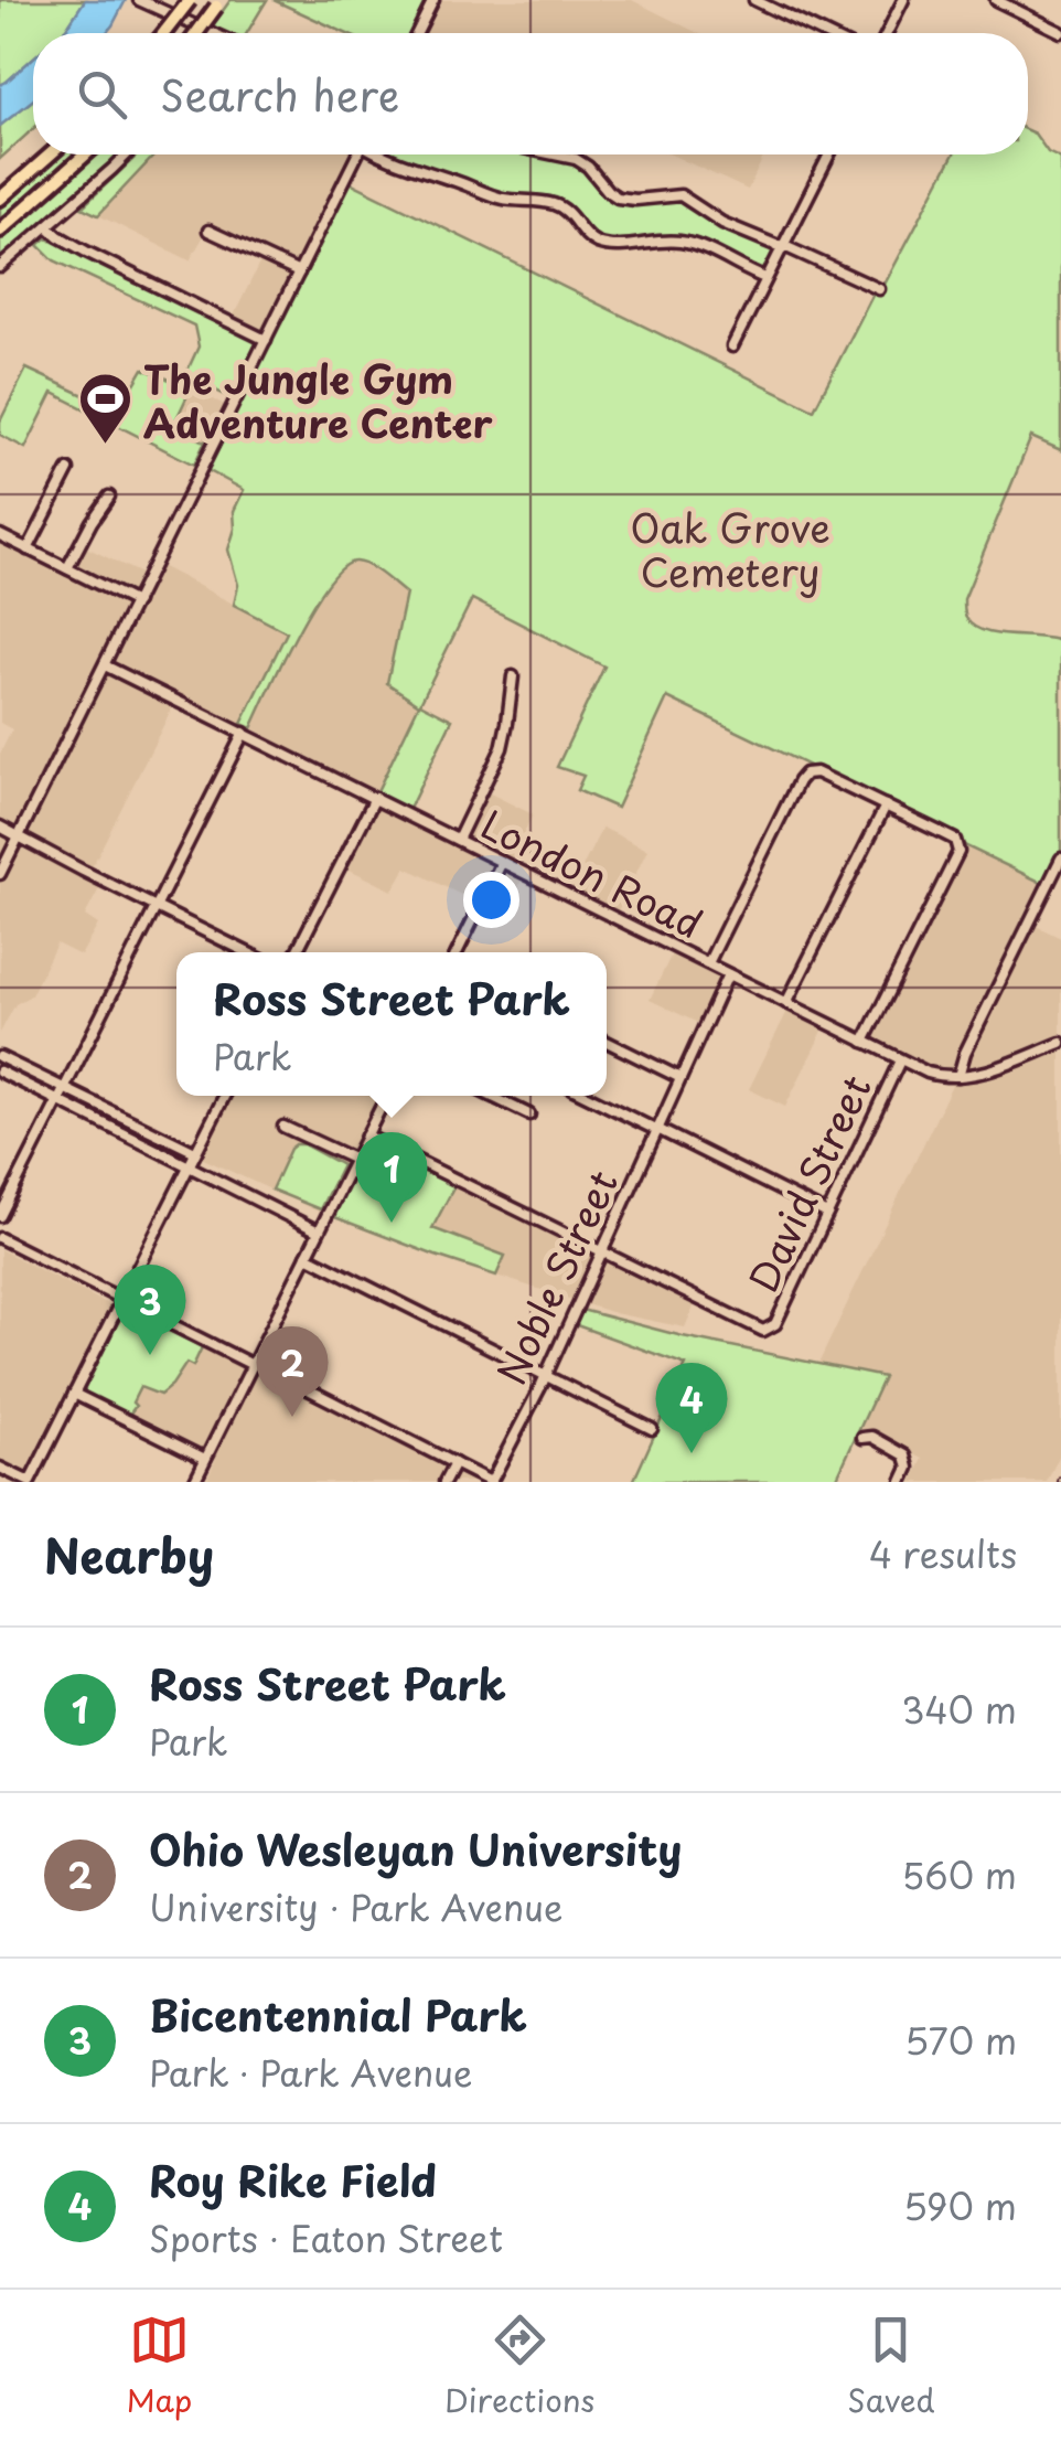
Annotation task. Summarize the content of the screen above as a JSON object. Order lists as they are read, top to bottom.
{
  "streets": {
    "street": ["London Road", "David Street", "Noble Street"]
  },
  "crossings": [
    ["London Road", "David Street"],
    ["London Road", "Noble Street"],
    ["David Street", "Noble Street"]
  ],
  "parks": ["Oak Grove Cemetery"],
  "places": {
    "sports": ["The Jungle Gym Adventure Center"]
  },
  "page": {
    "search": "Search here",
    "popup": ["Ross Street Park", "Park"],
    "pins": [
      "1",
      "3",
      "2",
      "4"
    ],
    "heading": ["Nearby", "4 results"],
    "list": [
      {
        "mark": "1",
        "name": "Ross Street Park",
        "note": "Park",
        "value": "340 m"
      },
      {
        "mark": "2",
        "name": "Ohio Wesleyan University",
        "note": "University · Park Avenue",
        "value": "560 m"
      },
      {
        "mark": "3",
        "name": "Bicentennial Park",
        "note": "Park · Park Avenue",
        "value": "570 m"
      },
      {
        "mark": "4",
        "name": "Roy Rike Field",
        "note": "Sports · Eaton Street",
        "value": "590 m"
      }
    ],
    "nav": ["Map", "Directions", "Saved"]
  }
}
